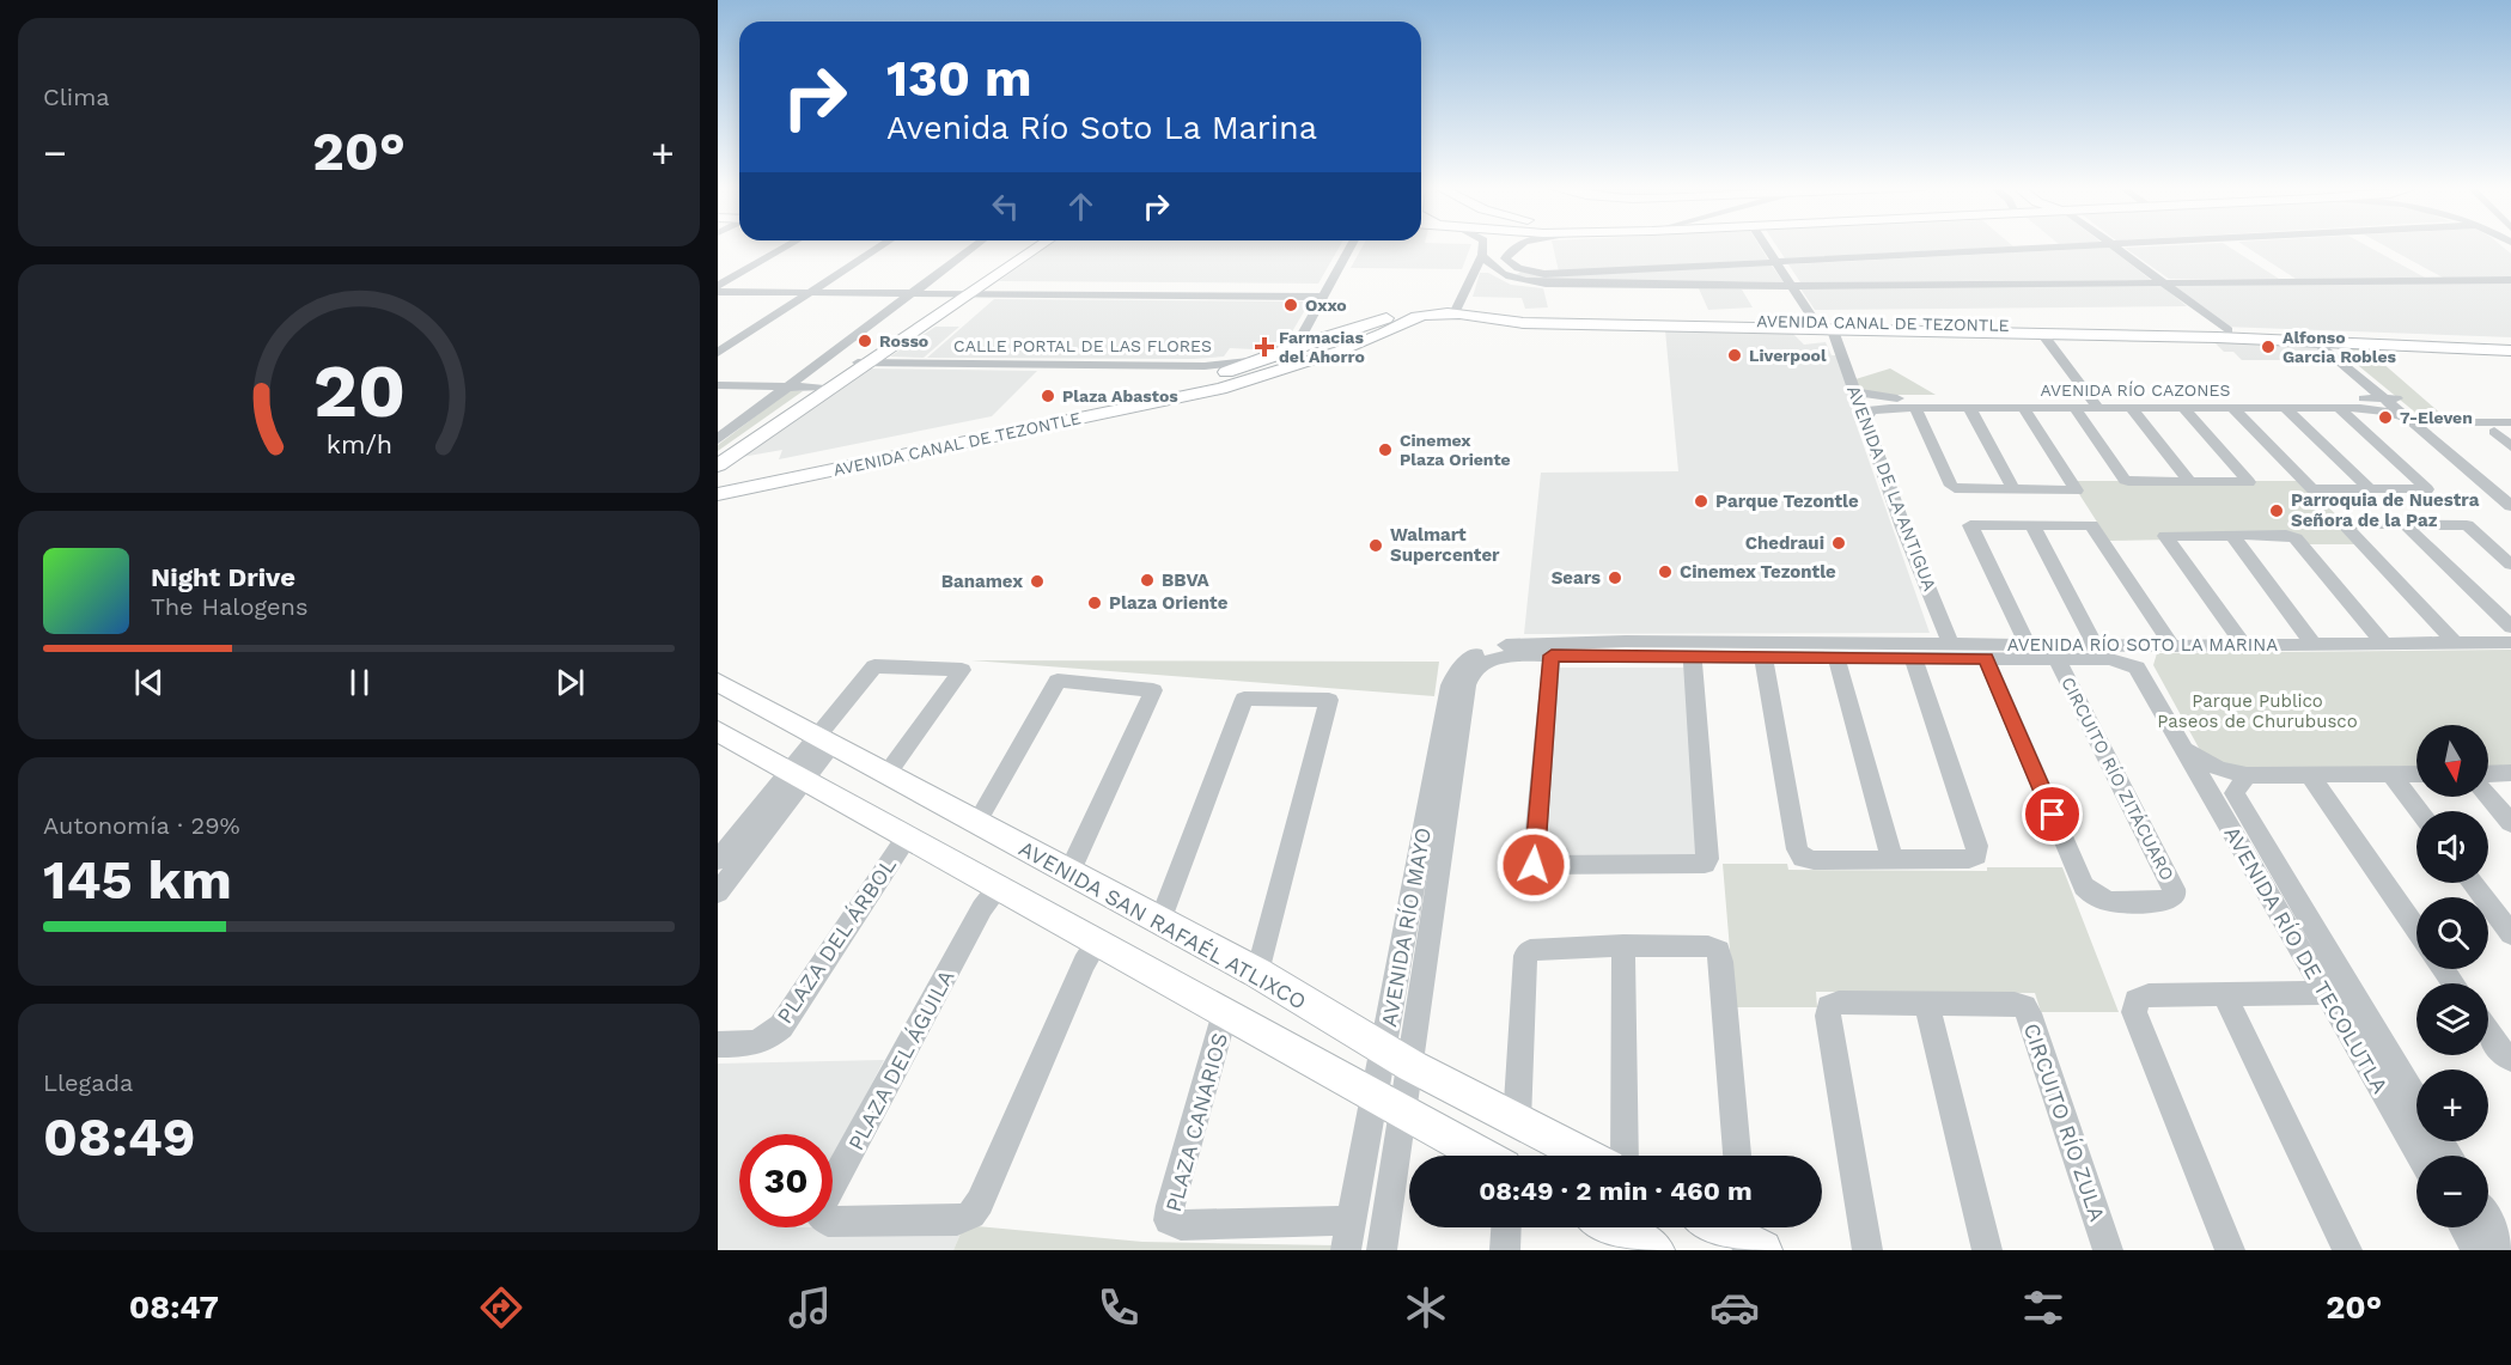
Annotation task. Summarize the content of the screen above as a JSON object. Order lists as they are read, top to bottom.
{
  "streets": {
    "main road": ["AVENIDA CANAL DE TEZONTLE", "AVENIDA SAN RAFAÉL ATLIXCO"],
    "street": [
      "CALLE PORTAL DE LAS FLORES",
      "AVENIDA RÍO CAZONES",
      "AVENIDA DE LA ANTIGUA",
      "AVENIDA RÍO SOTO LA MARINA",
      "CIRCUITO RÍO ZITÁCUARO",
      "AVENIDA RÍO MAYO",
      "PLAZA DEL ÁRBOL",
      "AVENIDA RÍO DE TECOLUTLA",
      "PLAZA DEL ÁGUILA",
      "PLAZA CANARIOS",
      "CIRCUITO RÍO ZULA"
    ]
  },
  "crossings": [
    ["AVENIDA CANAL DE TEZONTLE", "CALLE PORTAL DE LAS FLORES"],
    ["AVENIDA CANAL DE TEZONTLE", "AVENIDA DE LA ANTIGUA"],
    ["AVENIDA RÍO CAZONES", "AVENIDA DE LA ANTIGUA"],
    ["AVENIDA DE LA ANTIGUA", "AVENIDA RÍO SOTO LA MARINA"],
    ["AVENIDA RÍO SOTO LA MARINA", "CIRCUITO RÍO ZITÁCUARO"],
    ["AVENIDA RÍO SOTO LA MARINA", "AVENIDA RÍO MAYO"],
    ["AVENIDA RÍO SOTO LA MARINA", "AVENIDA RÍO DE TECOLUTLA"],
    ["AVENIDA SAN RAFAÉL ATLIXCO", "AVENIDA RÍO MAYO"],
    ["AVENIDA RÍO MAYO", "PLAZA CANARIOS"]
  ],
  "parks": ["Parque Publico Paseos de Churubusco"],
  "places": {
    "other": [
      "Oxxo",
      "Rosso",
      "Alfonso Garcia Robles",
      "Liverpool",
      "Plaza Abastos",
      "7-Eleven",
      "Cinemex Plaza Oriente",
      "Parque Tezontle",
      "Parroquia de Nuestra Señora de la Paz",
      "Chedraui",
      "Walmart Supercenter",
      "Cinemex Tezontle",
      "Sears",
      "BBVA",
      "Banamex",
      "Plaza Oriente"
    ],
    "health": ["Farmacias del Ahorro"]
  },
  "north": "bottom",
  "page": {
    "tile": [
      "Clima",
      ["Autonomía · 29%", "145 km"],
      ["Llegada", "08:49"]
    ],
    "turn": ["130 m", "Avenida Río Soto La Marina"],
    "heat": ["−", "20°", "+"],
    "song": ["Night Drive", "The Halogens"],
    "map_buttons": ["+", "−"],
    "limit": "30",
    "trip": "08:49 · 2 min · 460 m",
    "tabs": ["08:47", "20°"],
    "gauge": ["20", "km/h"]
  }
}
